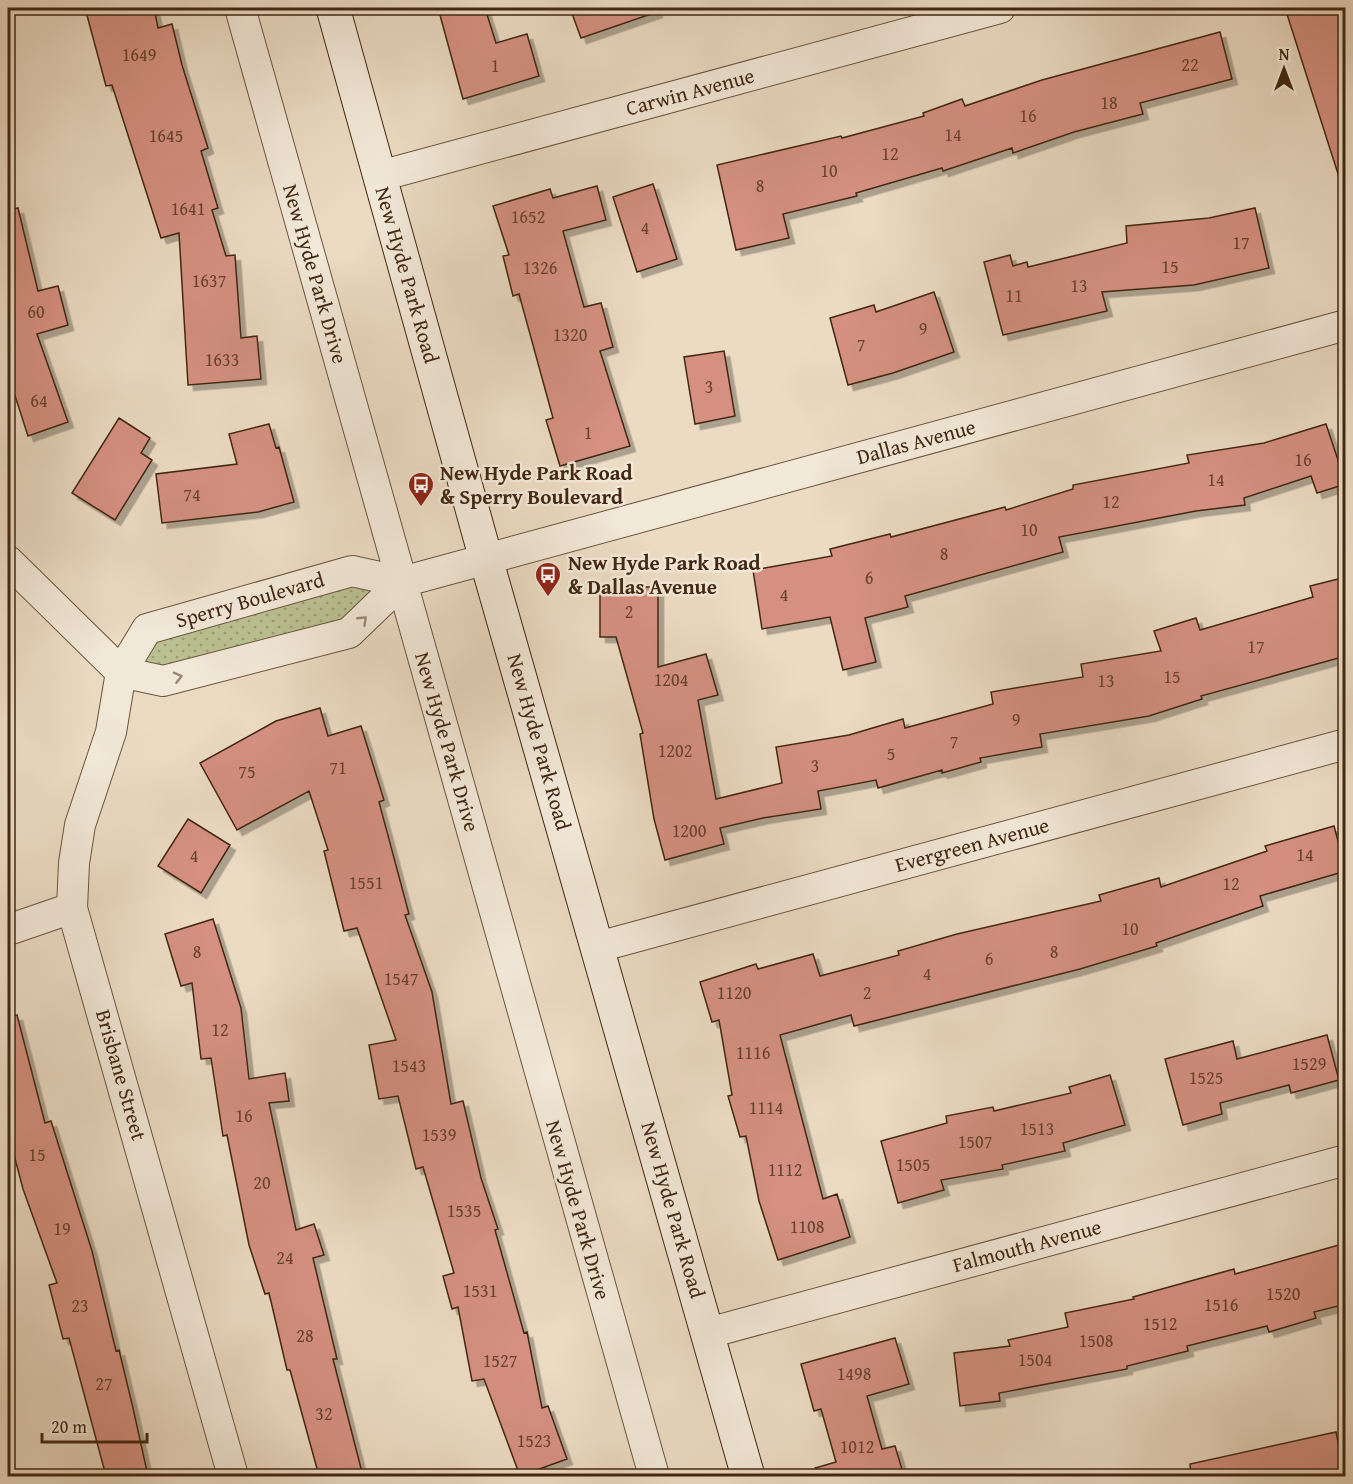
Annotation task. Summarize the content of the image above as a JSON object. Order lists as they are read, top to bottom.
{
  "streets": {
    "main road": ["New Hyde Park Road"],
    "street": [
      "Carwin Avenue",
      "New Hyde Park Drive",
      "Dallas Avenue",
      "Sperry Boulevard",
      "Evergreen Avenue",
      "Brisbane Street",
      "Falmouth Avenue"
    ]
  },
  "crossings": [
    ["Carwin Avenue", "New Hyde Park Road"],
    ["New Hyde Park Drive", "Sperry Boulevard"],
    ["New Hyde Park Road", "Dallas Avenue"],
    ["New Hyde Park Road", "Sperry Boulevard"],
    ["New Hyde Park Road", "Evergreen Avenue"],
    ["New Hyde Park Road", "Falmouth Avenue"],
    ["Dallas Avenue", "Sperry Boulevard"],
    ["Sperry Boulevard", "Brisbane Street"]
  ],
  "places": {
    "bus stop": ["New Hyde Park Road & Sperry Boulevard", "New Hyde Park Road & Dallas Avenue"]
  },
  "house_numbers": [
    "1649",
    "22",
    "1",
    "18",
    "16",
    "14",
    "1645",
    "12",
    "10",
    "8",
    "1641",
    "1652",
    "4",
    "17",
    "15",
    "1326",
    "1637",
    "13",
    "11",
    "60",
    "9",
    "1320",
    "7",
    "1633",
    "3",
    "64",
    "1",
    "16",
    "14",
    "74",
    "12",
    "10",
    "8",
    "6",
    "4",
    "2",
    "17",
    "15",
    "1204",
    "13",
    "9",
    "7",
    "1202",
    "5",
    "3",
    "71",
    "75",
    "1200",
    "14",
    "4",
    "1551",
    "12",
    "10",
    "8",
    "8",
    "6",
    "4",
    "1547",
    "1120",
    "2",
    "12",
    "1116",
    "1529",
    "1543",
    "1525",
    "1114",
    "16",
    "1513",
    "1539",
    "1507",
    "15",
    "1505",
    "1112",
    "20",
    "1535",
    "1108",
    "19",
    "24",
    "1531",
    "1520",
    "1516",
    "23",
    "1512",
    "28",
    "1508",
    "1504",
    "1527",
    "1498",
    "27",
    "32",
    "1523",
    "1012"
  ],
  "scale_bar": "20 m",
  "north": "top"
}
